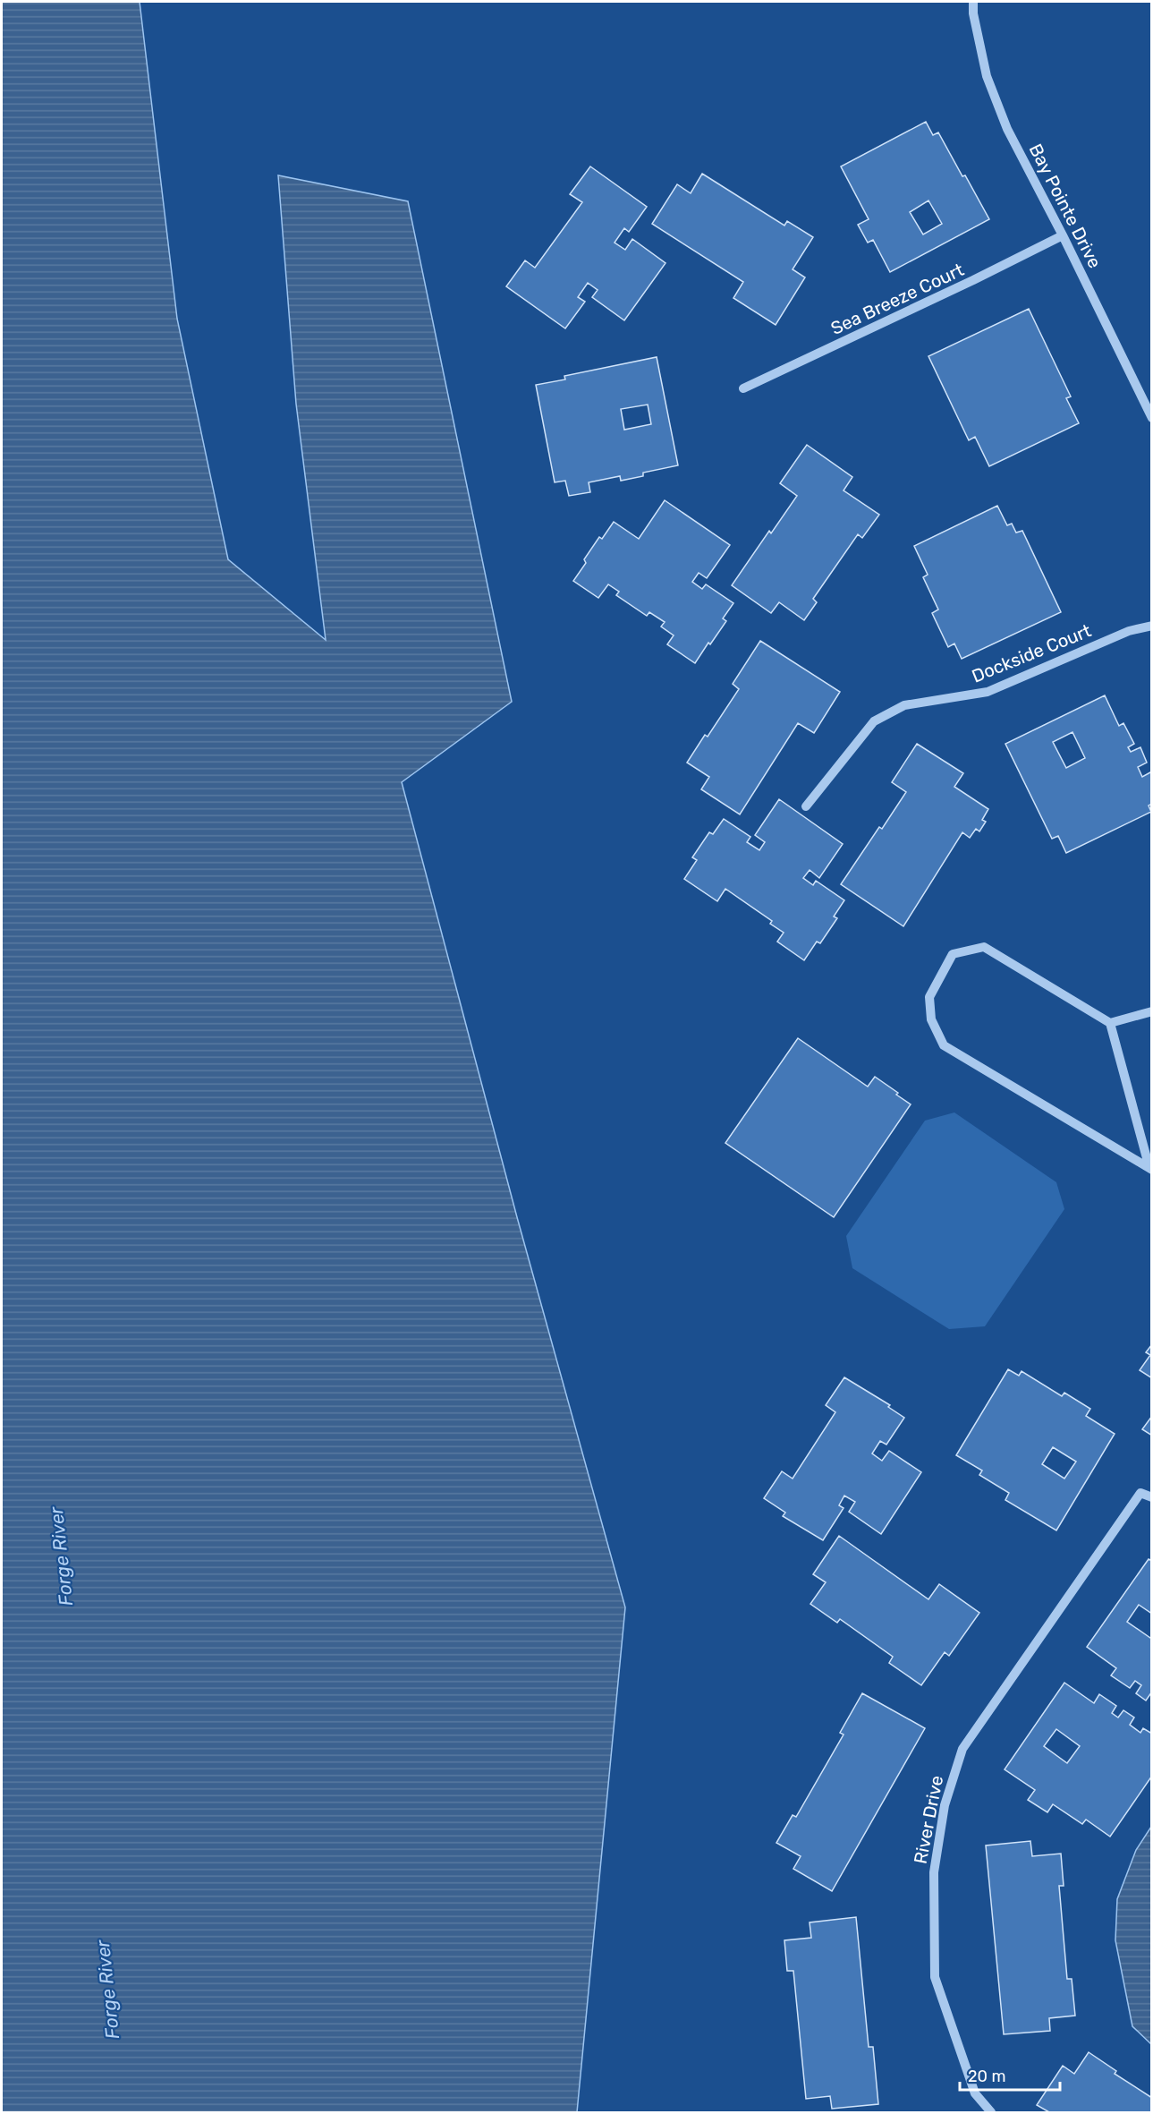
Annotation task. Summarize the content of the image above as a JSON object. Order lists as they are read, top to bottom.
{
  "streets": {
    "street": [
      "Bay Pointe Drive",
      "Sea Breeze Court",
      "Dockside Court",
      "River Drive"
    ]
  },
  "crossings": [
    ["Bay Pointe Drive", "Sea Breeze Court"]
  ],
  "water": ["Forge River"],
  "scale_bar": "20 m"
}
